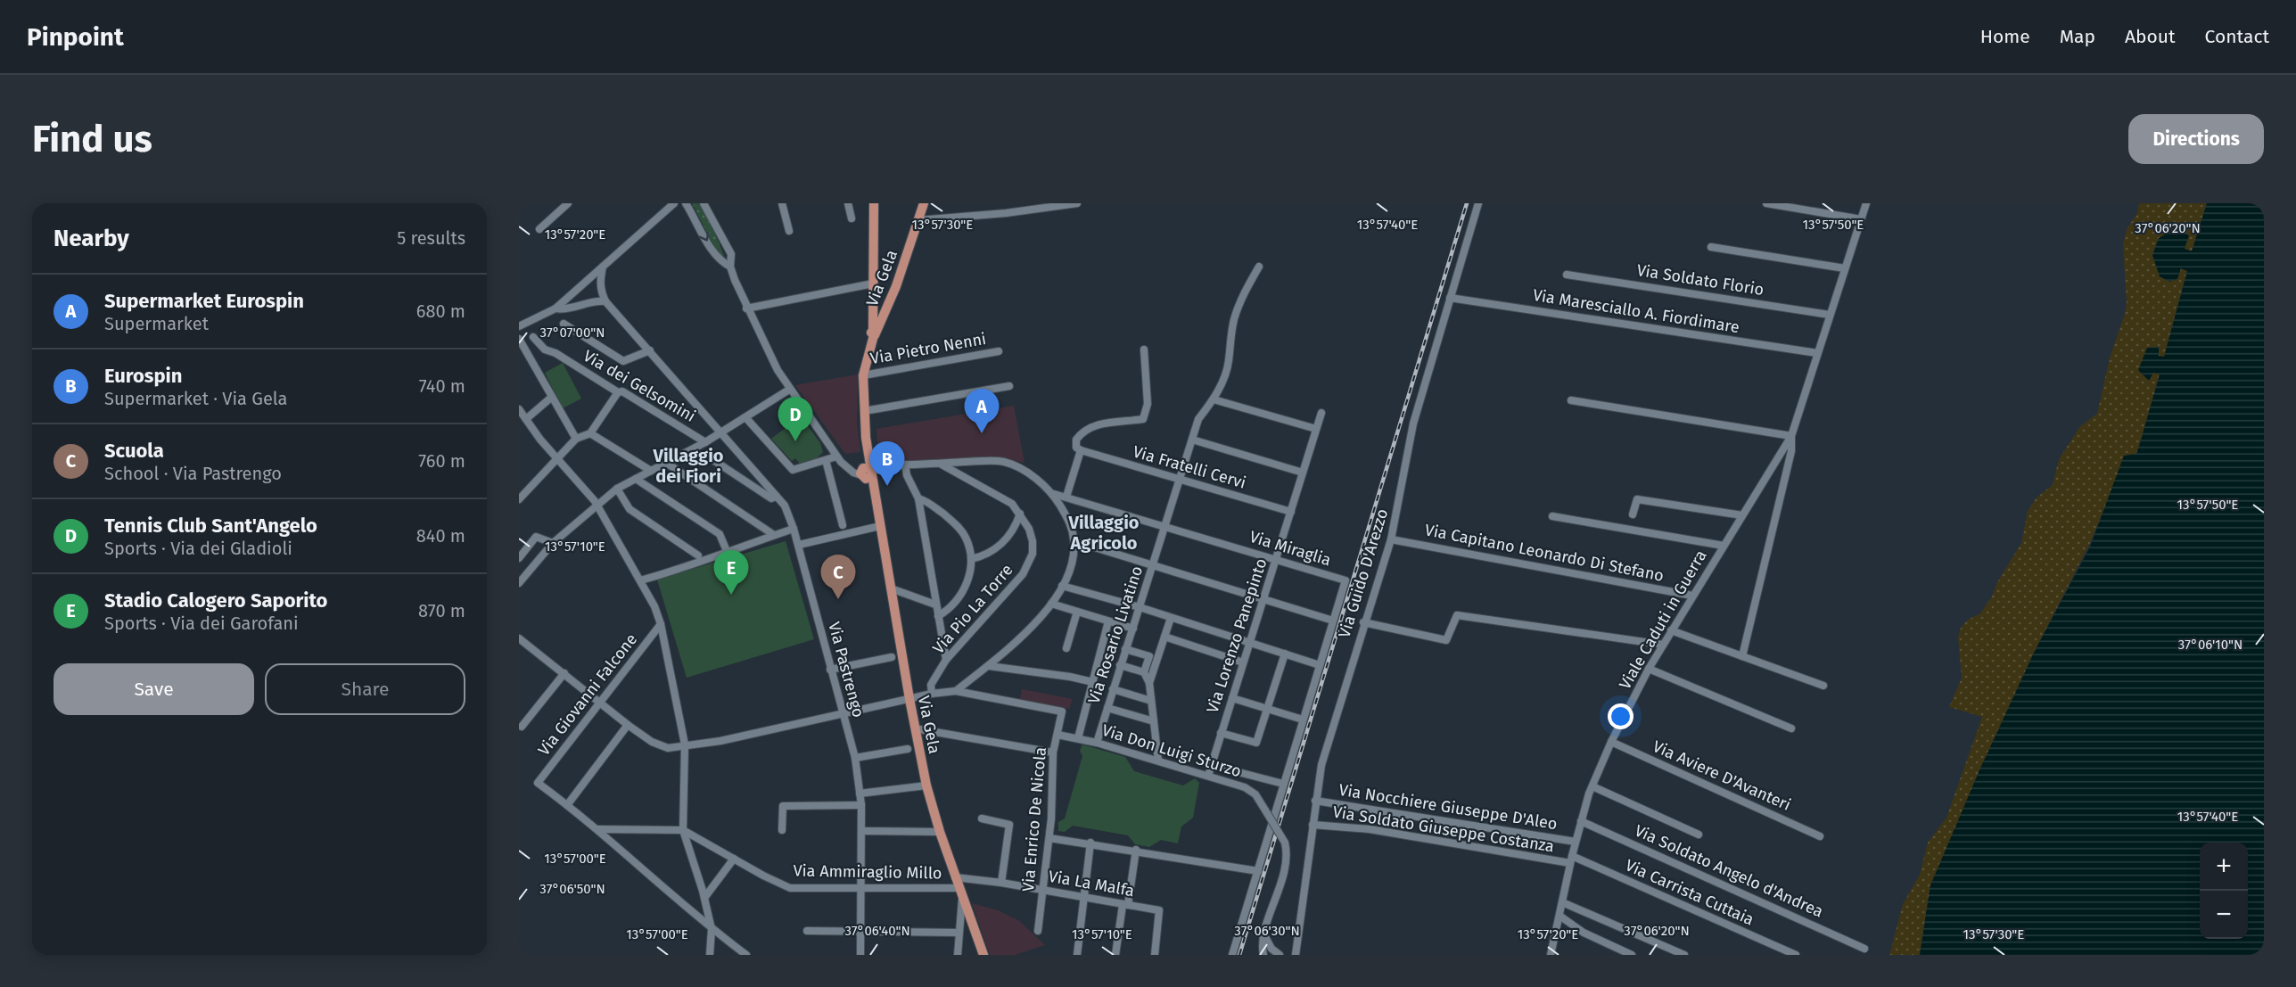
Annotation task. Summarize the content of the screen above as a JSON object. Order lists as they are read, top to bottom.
{
  "streets": {
    "main road": ["Via Gela"],
    "street": [
      "Via Soldato Florio",
      "Via Maresciallo A. Fiordimare",
      "Via Pietro Nenni",
      "Via dei Gelsomini",
      "Via Fratelli Cervi",
      "Via Miraglia",
      "Via Capitano Leonardo Di Stefano",
      "Via Guido D'Arezzo",
      "Via Pio La Torre",
      "Viale Caduti in Guerra",
      "Via Rosario Livatino",
      "Via Lorenzo Panepinto",
      "Via Pastrengo",
      "Via Giovanni Falcone",
      "Via Don Luigi Sturzo",
      "Via Aviere D'Avanteri",
      "Via Nocchiere Giuseppe D'Aleo",
      "Via Enrico De Nicola",
      "Via Soldato Giuseppe Costanza",
      "Via Soldato Angelo d'Andrea",
      "Via Ammiraglio Millo",
      "Via La Malfa",
      "Via Carrista Cuttaia"
    ]
  },
  "crossings": [
    ["Via Gela", "Via Pietro Nenni"],
    ["Via Gela", "Via Ammiraglio Millo"],
    ["Via Gela", "Via La Malfa"],
    ["Via Maresciallo A. Fiordimare", "Via Guido D'Arezzo"],
    ["Via Fratelli Cervi", "Via Rosario Livatino"],
    ["Via Fratelli Cervi", "Via Lorenzo Panepinto"],
    ["Via Miraglia", "Via Rosario Livatino"],
    ["Via Miraglia", "Via Lorenzo Panepinto"],
    ["Via Capitano Leonardo Di Stefano", "Via Guido D'Arezzo"],
    ["Via Capitano Leonardo Di Stefano", "Viale Caduti in Guerra"],
    ["Via Guido D'Arezzo", "Via Nocchiere Giuseppe D'Aleo"],
    ["Via Guido D'Arezzo", "Via Soldato Giuseppe Costanza"],
    ["Viale Caduti in Guerra", "Via Aviere D'Avanteri"],
    ["Viale Caduti in Guerra", "Via Nocchiere Giuseppe D'Aleo"],
    ["Viale Caduti in Guerra", "Via Soldato Giuseppe Costanza"],
    ["Viale Caduti in Guerra", "Via Soldato Angelo d'Andrea"],
    ["Viale Caduti in Guerra", "Via Carrista Cuttaia"],
    ["Via Rosario Livatino", "Via Don Luigi Sturzo"],
    ["Via Lorenzo Panepinto", "Via Don Luigi Sturzo"],
    ["Via Pastrengo", "Via Ammiraglio Millo"],
    ["Via Don Luigi Sturzo", "Via Enrico De Nicola"],
    ["Via Enrico De Nicola", "Via La Malfa"],
    ["Via Soldato Giuseppe Costanza", "Via Carrista Cuttaia"]
  ],
  "districts": ["Villaggio dei Fiori", "Villaggio Agricolo"],
  "page": {
    "header": "Pinpoint",
    "nav": [
      "Home",
      "Map",
      "About",
      "Contact"
    ],
    "buttons": [
      "Directions",
      ["Save", "Share"]
    ],
    "title": "Find us",
    "heading": ["Nearby", "5 results"],
    "list": [
      {
        "mark": "A",
        "name": "Supermarket Eurospin",
        "note": "Supermarket",
        "value": "680 m"
      },
      {
        "mark": "B",
        "name": "Eurospin",
        "note": "Supermarket · Via Gela",
        "value": "740 m"
      },
      {
        "mark": "C",
        "name": "Scuola",
        "note": "School · Via Pastrengo",
        "value": "760 m"
      },
      {
        "mark": "D",
        "name": "Tennis Club Sant'Angelo",
        "note": "Sports · Via dei Gladioli",
        "value": "840 m"
      },
      {
        "mark": "E",
        "name": "Stadio Calogero Saporito",
        "note": "Sports · Via dei Garofani",
        "value": "870 m"
      }
    ],
    "pins": [
      "A",
      "D",
      "B",
      "E",
      "C"
    ],
    "map_buttons": ["+", "−"]
  },
  "coordinates": [
    "13°57'30\"E",
    "13°57'40\"E",
    "13°57'50\"E",
    "37°06'20\"N",
    "13°57'20\"E",
    "37°07'00\"N",
    "13°57'10\"E",
    "37°06'10\"N",
    "13°57'00\"E",
    "37°06'50\"N",
    "37°06'40\"N",
    "37°06'30\"N"
  ]
}
